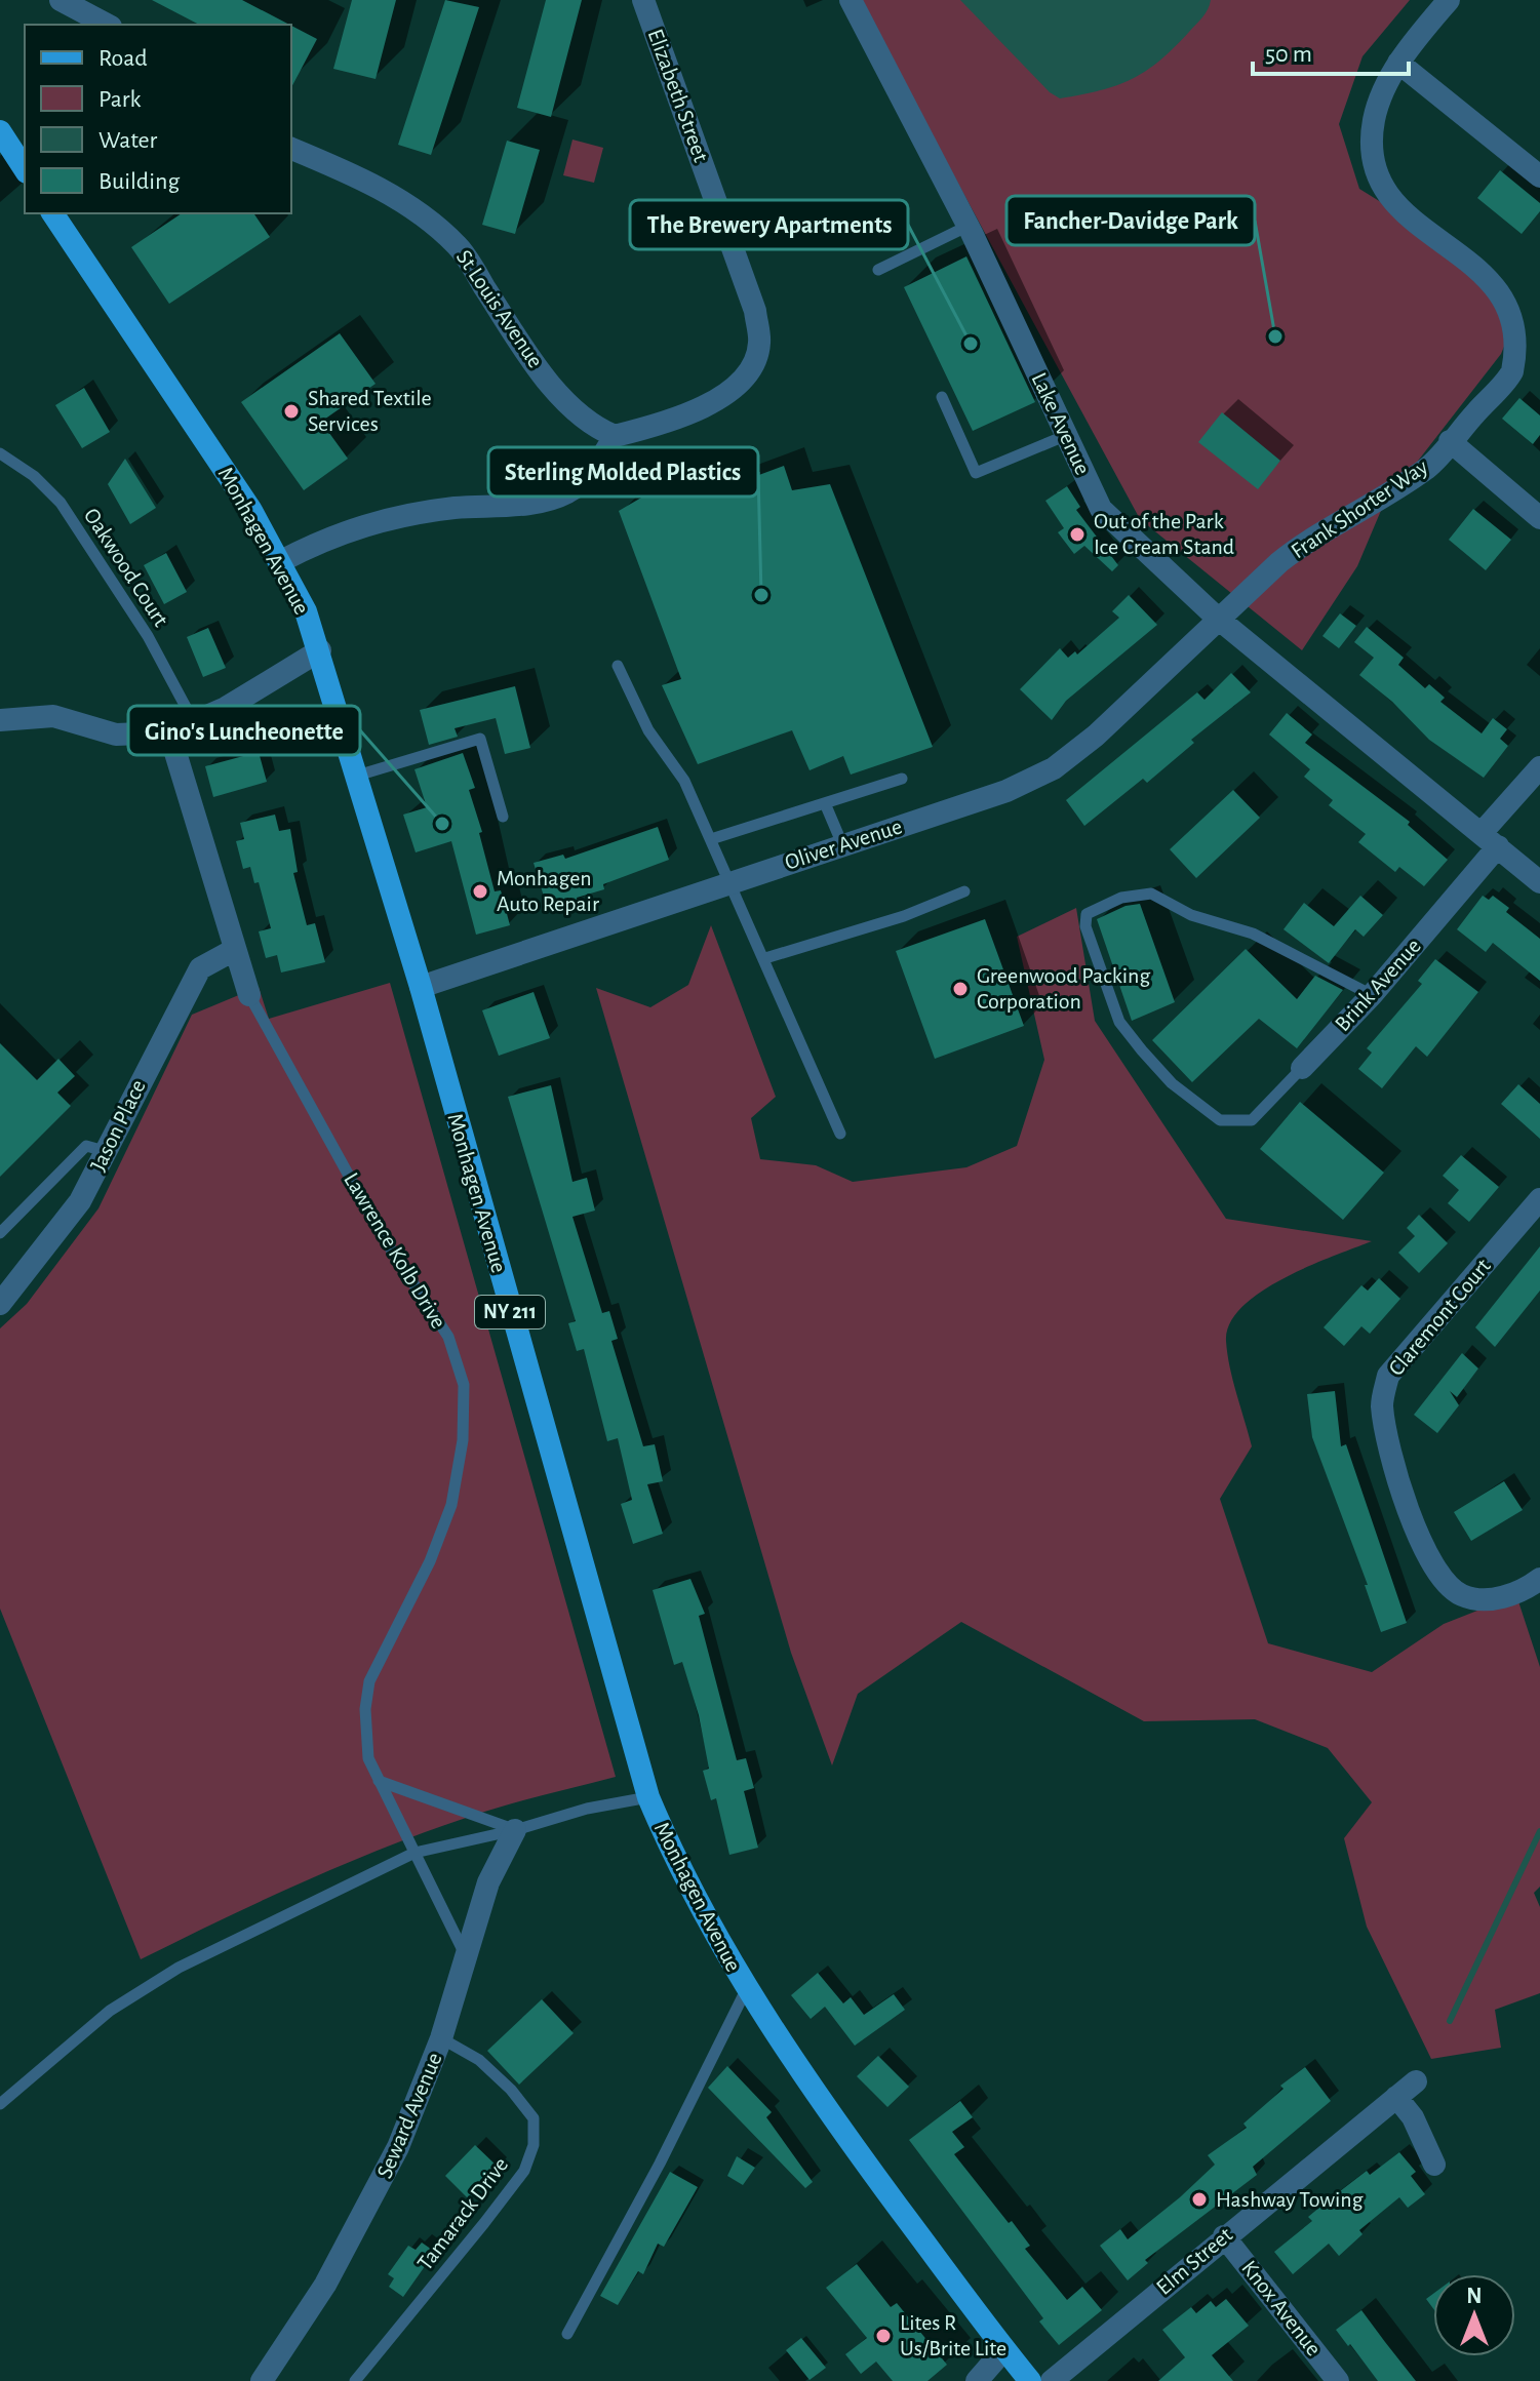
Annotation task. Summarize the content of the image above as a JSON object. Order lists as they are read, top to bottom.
{
  "streets": {
    "main road": ["Monhagen Avenue", "NY 211"],
    "street": [
      "Elizabeth Street",
      "St Louis Avenue",
      "Lake Avenue",
      "Frank Shorter Way",
      "Oliver Avenue",
      "Brink Avenue",
      "Jason Place",
      "Lawrence Kolb Drive",
      "Claremont Court",
      "Seward Avenue",
      "Elm Street",
      "Knox Avenue"
    ],
    "lane": ["Oakwood Court", "Tamarack Drive"]
  },
  "crossings": [
    ["Elizabeth Street", "St Louis Avenue"],
    ["Lake Avenue", "Frank Shorter Way"],
    ["Lake Avenue", "Oliver Avenue"],
    ["Lake Avenue", "Brink Avenue"],
    ["Frank Shorter Way", "Oliver Avenue"],
    ["Monhagen Avenue", "Oliver Avenue"],
    ["Jason Place", "Lawrence Kolb Drive"],
    ["Lawrence Kolb Drive", "Seward Avenue"],
    ["Seward Avenue", "Tamarack Drive"],
    ["Elm Street", "Knox Avenue"]
  ],
  "places": [
    "Fancher-Davidge Park",
    "The Brewery Apartments",
    "Shared Textile Services",
    "Out of the Park Ice Cream Stand",
    "Sterling Molded Plastics",
    "Gino's Luncheonette",
    "Monhagen Auto Repair",
    "Greenwood Packing Corporation",
    "Hashway Towing",
    "Lites R Us/Brite Lite"
  ],
  "legend": [
    "Road",
    "Park",
    "Water",
    "Building"
  ],
  "scale_bar": "50 m",
  "north": "top"
}
